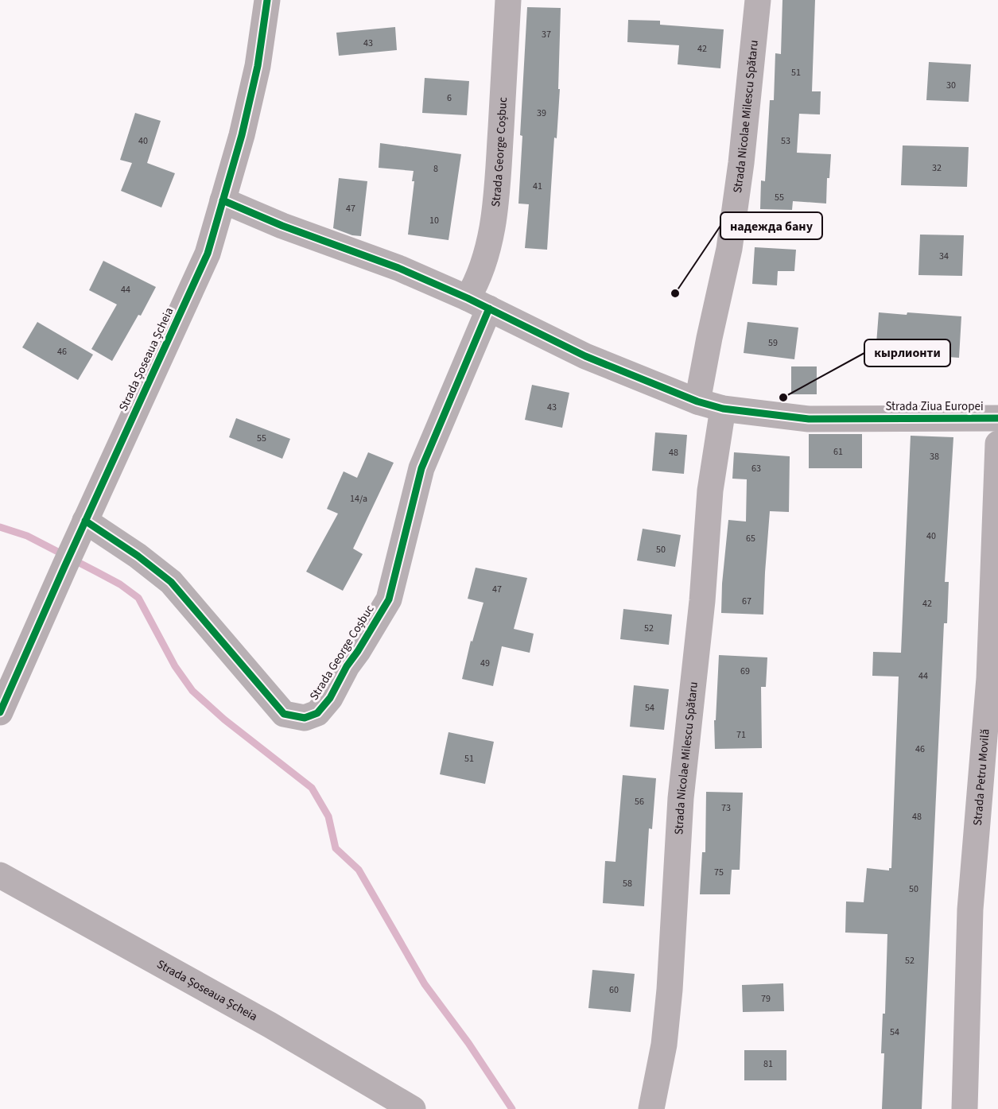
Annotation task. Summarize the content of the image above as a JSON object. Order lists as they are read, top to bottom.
{
  "streets": {
    "main road": ["Strada Șoseaua Șcheia"],
    "street": [
      "Strada Nicolae Milescu Spătaru",
      "Strada George Coșbuc",
      "Strada Ziua Europei",
      "Strada Petru Movilă"
    ]
  },
  "crossings": [
    ["Strada Nicolae Milescu Spătaru", "Strada Ziua Europei"],
    ["Strada George Coșbuc", "Strada Șoseaua Șcheia"],
    ["Strada George Coșbuc", "Strada Ziua Europei"],
    ["Strada Șoseaua Șcheia", "Strada Ziua Europei"]
  ],
  "places": ["надежда бану", "кырлионти"],
  "house_numbers": [
    "37",
    "43",
    "42",
    "51",
    "30",
    "6",
    "39",
    "40",
    "53",
    "32",
    "8",
    "41",
    "55",
    "47",
    "10",
    "34",
    "44",
    "59",
    "46",
    "43",
    "55",
    "61",
    "48",
    "38",
    "63",
    "14/a",
    "40",
    "65",
    "50",
    "47",
    "67",
    "42",
    "52",
    "49",
    "69",
    "44",
    "54",
    "71",
    "46",
    "51",
    "56",
    "73",
    "48",
    "75",
    "58",
    "50",
    "52",
    "60",
    "79",
    "54",
    "81"
  ]
}
